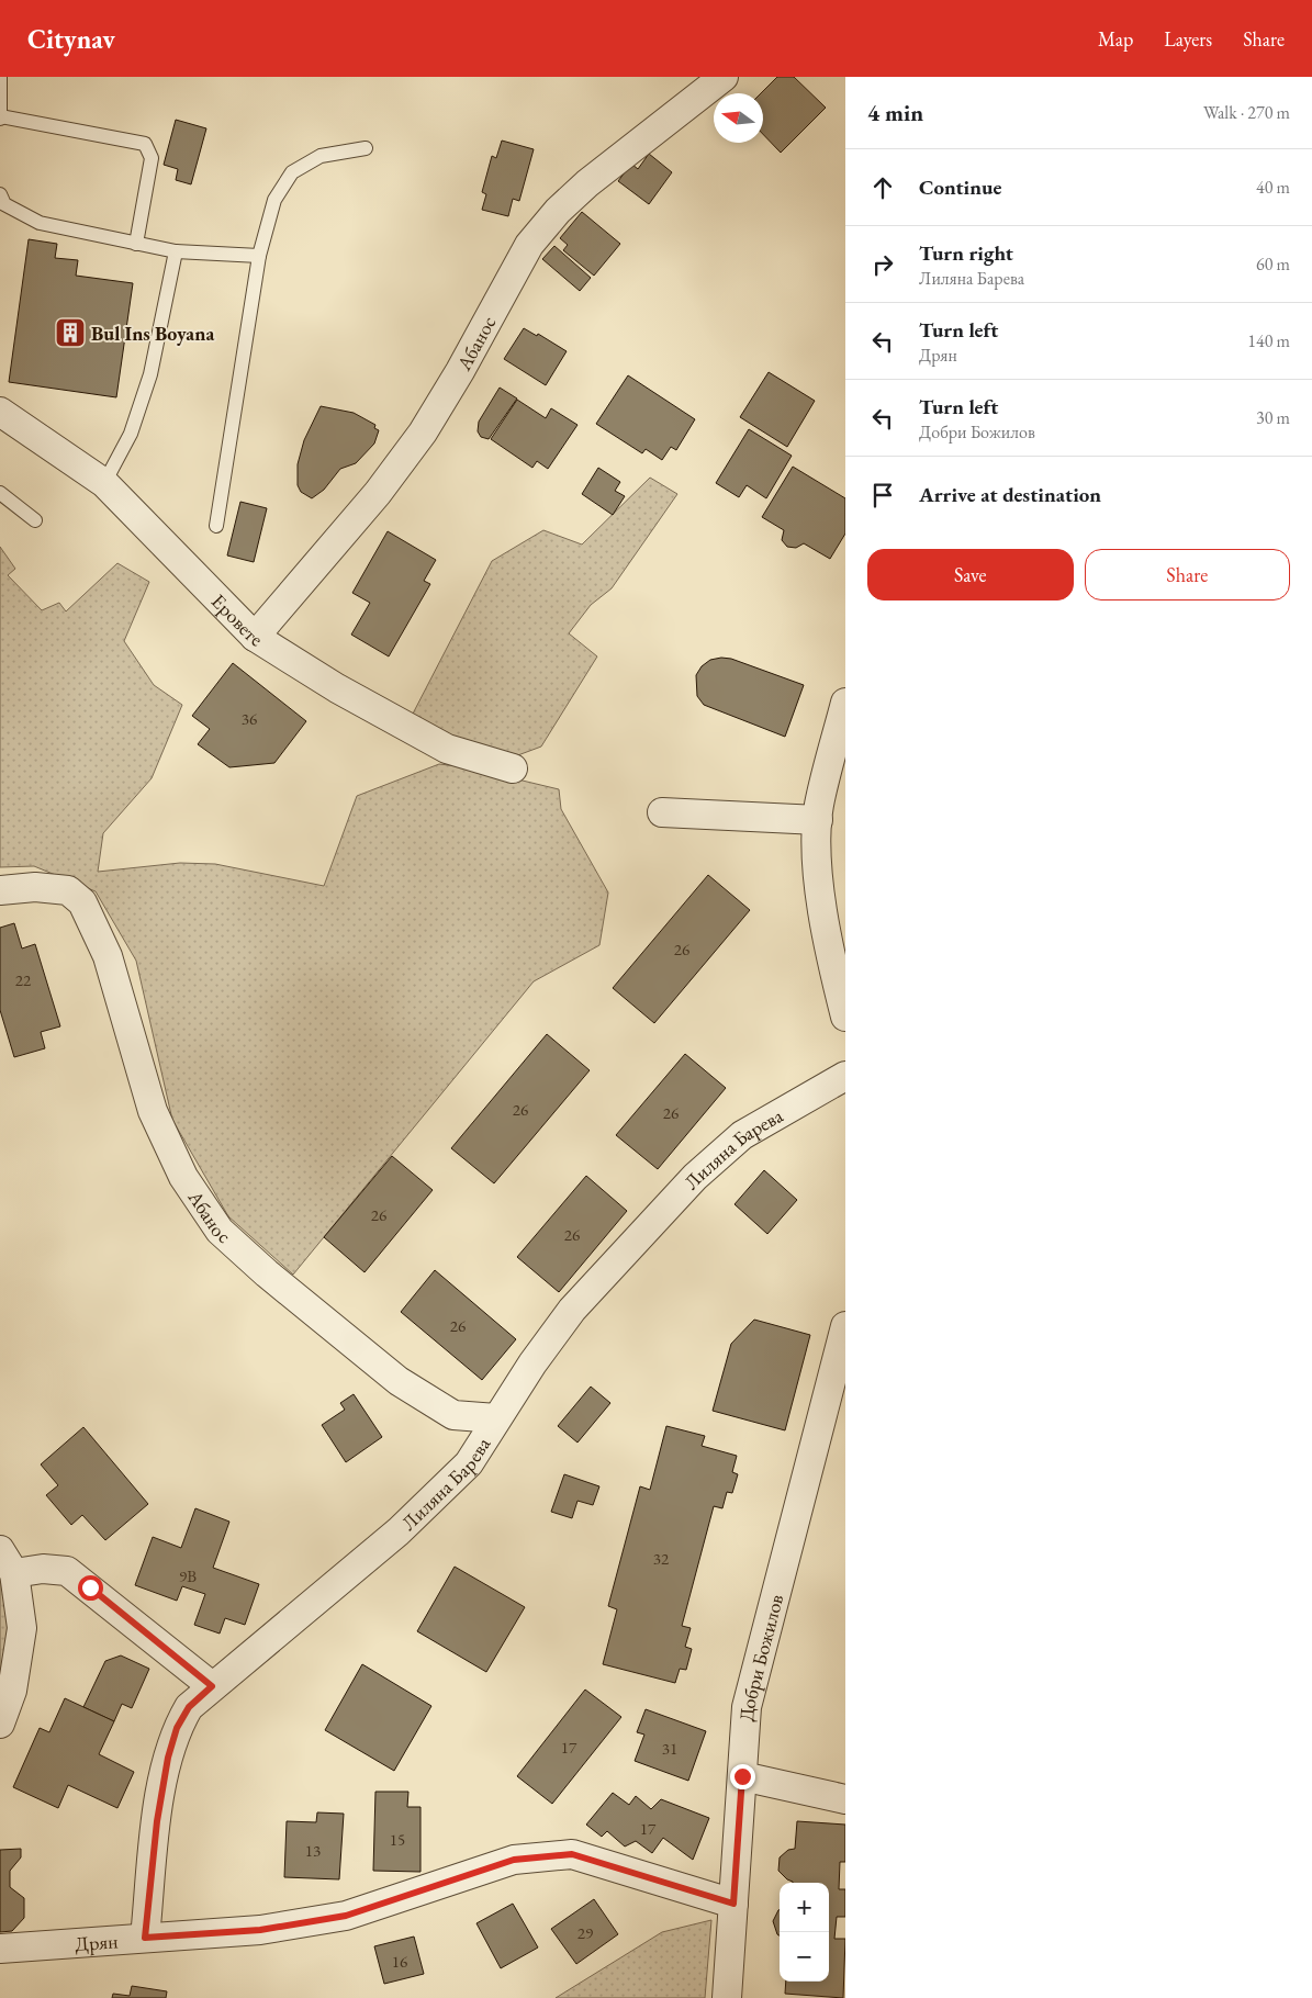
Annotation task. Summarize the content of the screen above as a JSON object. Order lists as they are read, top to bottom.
{
  "streets": {
    "street": [
      "Абанос",
      "Еровете",
      "Лиляна Барева",
      "Добри Божилов",
      "Дрян"
    ]
  },
  "crossings": [
    ["Абанос", "Еровете"],
    ["Абанос", "Лиляна Барева"],
    ["Лиляна Барева", "Дрян"],
    ["Добри Божилов", "Дрян"]
  ],
  "places": {
    "building": ["Bul Ins Boyana"]
  },
  "house_numbers": [
    "36",
    "26",
    "22",
    "26",
    "26",
    "26",
    "26",
    "26",
    "32",
    "9В",
    "17",
    "31",
    "17",
    "15",
    "13",
    "29",
    "16"
  ],
  "north": "left",
  "page": {
    "header": "Citynav",
    "nav": ["Map", "Layers", "Share"],
    "heading": ["4 min", "Walk · 270 m"],
    "list": [
      ["Continue", "40 m"],
      ["Turn right", "Лиляна Барева", "60 m"],
      ["Turn left", "Дрян", "140 m"],
      ["Turn left", "Добри Божилов", "30 m"],
      "Arrive at destination"
    ],
    "buttons": ["Save", "Share"],
    "map_buttons": ["+", "−"]
  }
}
